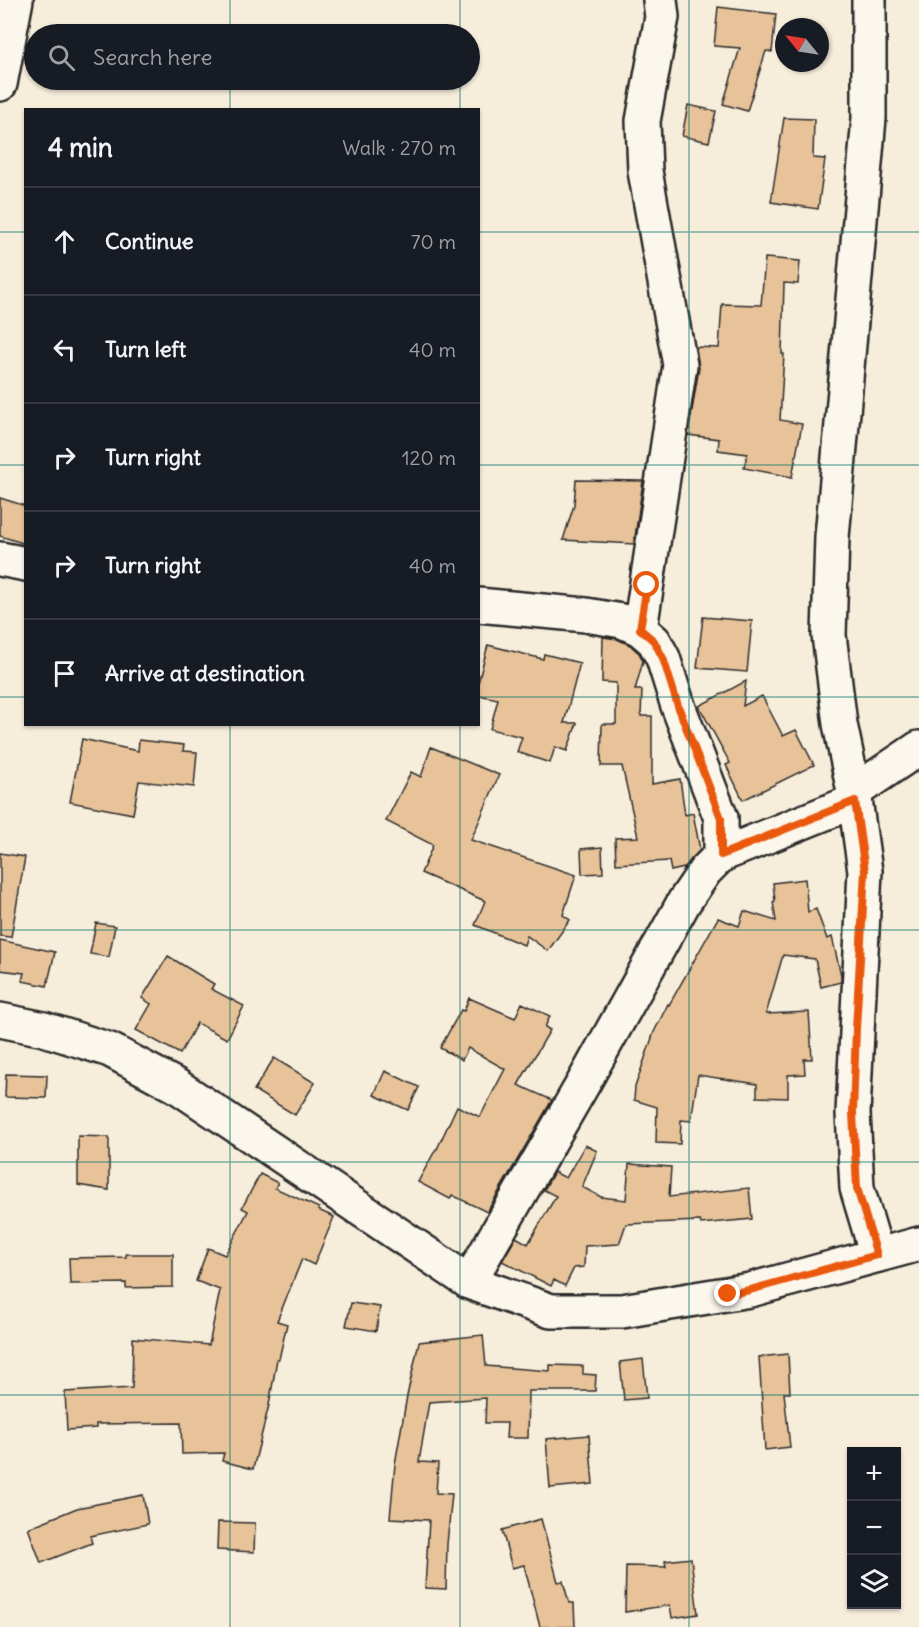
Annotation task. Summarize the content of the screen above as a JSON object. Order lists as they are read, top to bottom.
{
  "north": "top left",
  "page": {
    "search": "Search here",
    "heading": ["4 min", "Walk · 270 m"],
    "list": [
      ["Continue", "70 m"],
      ["Turn left", "40 m"],
      ["Turn right", "120 m"],
      ["Turn right", "40 m"],
      "Arrive at destination"
    ],
    "map_buttons": ["+", "−"]
  }
}
